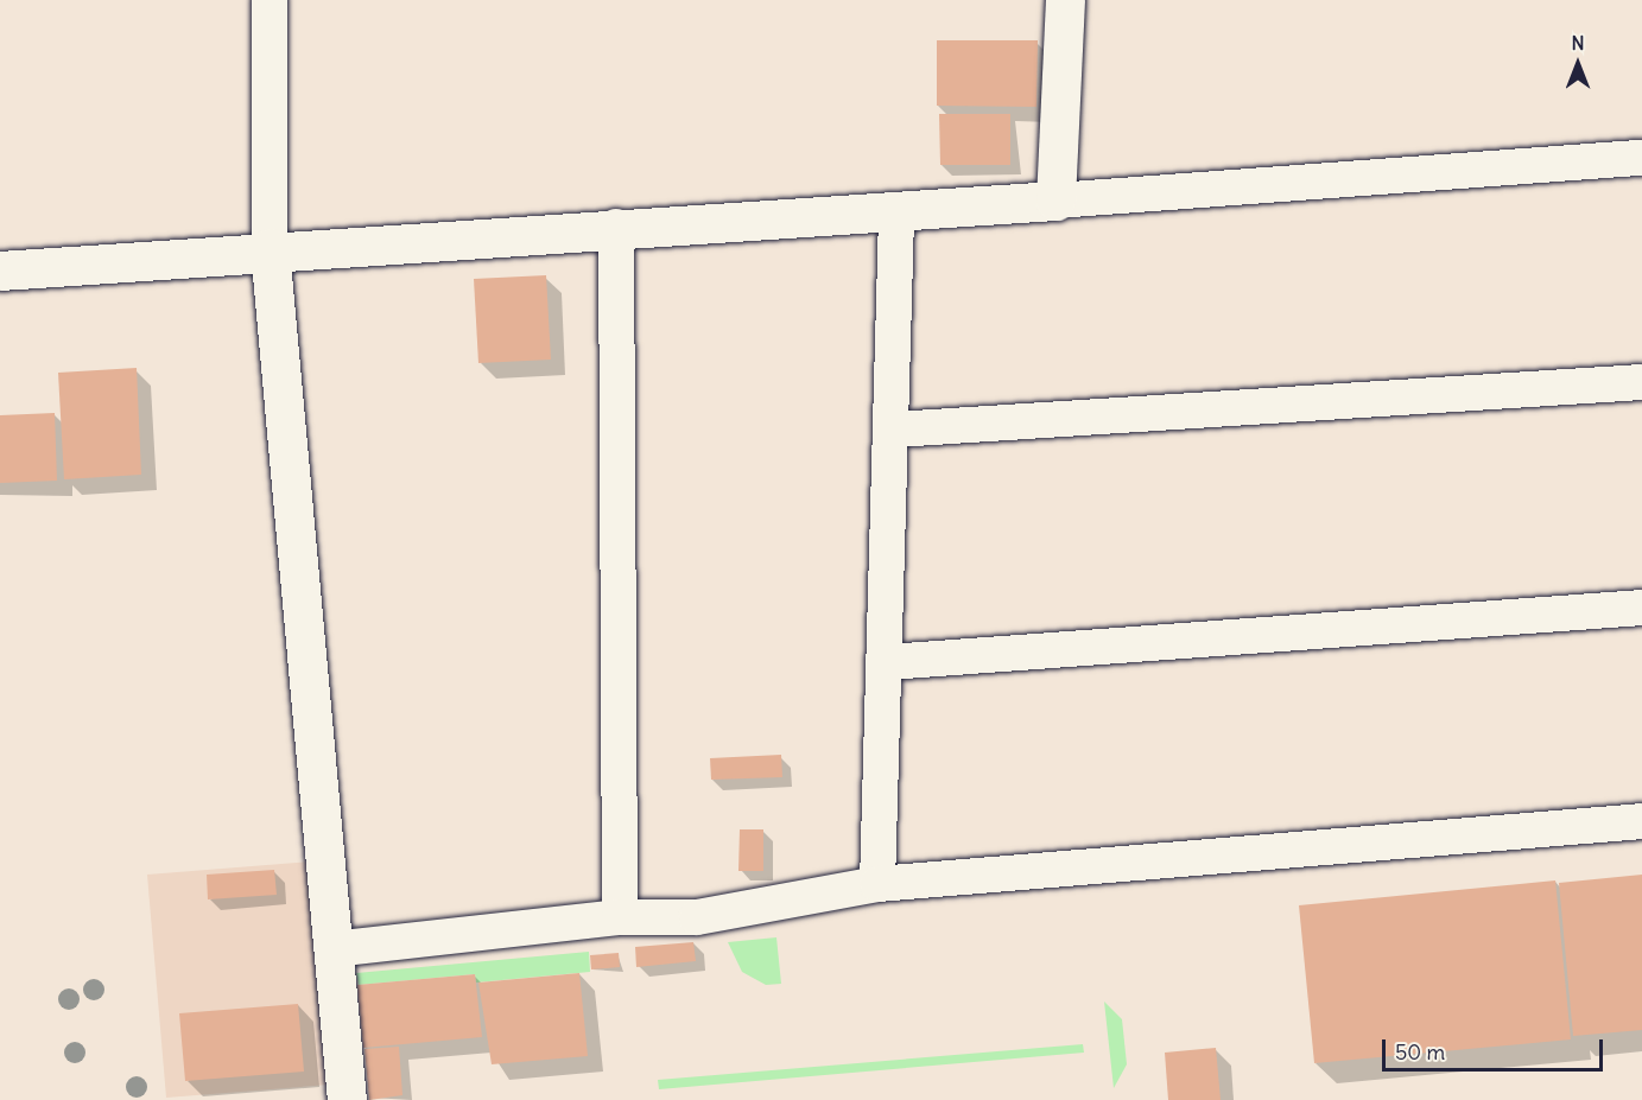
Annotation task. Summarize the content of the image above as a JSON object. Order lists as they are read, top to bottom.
{
  "scale_bar": "50 m",
  "north": "top"
}
